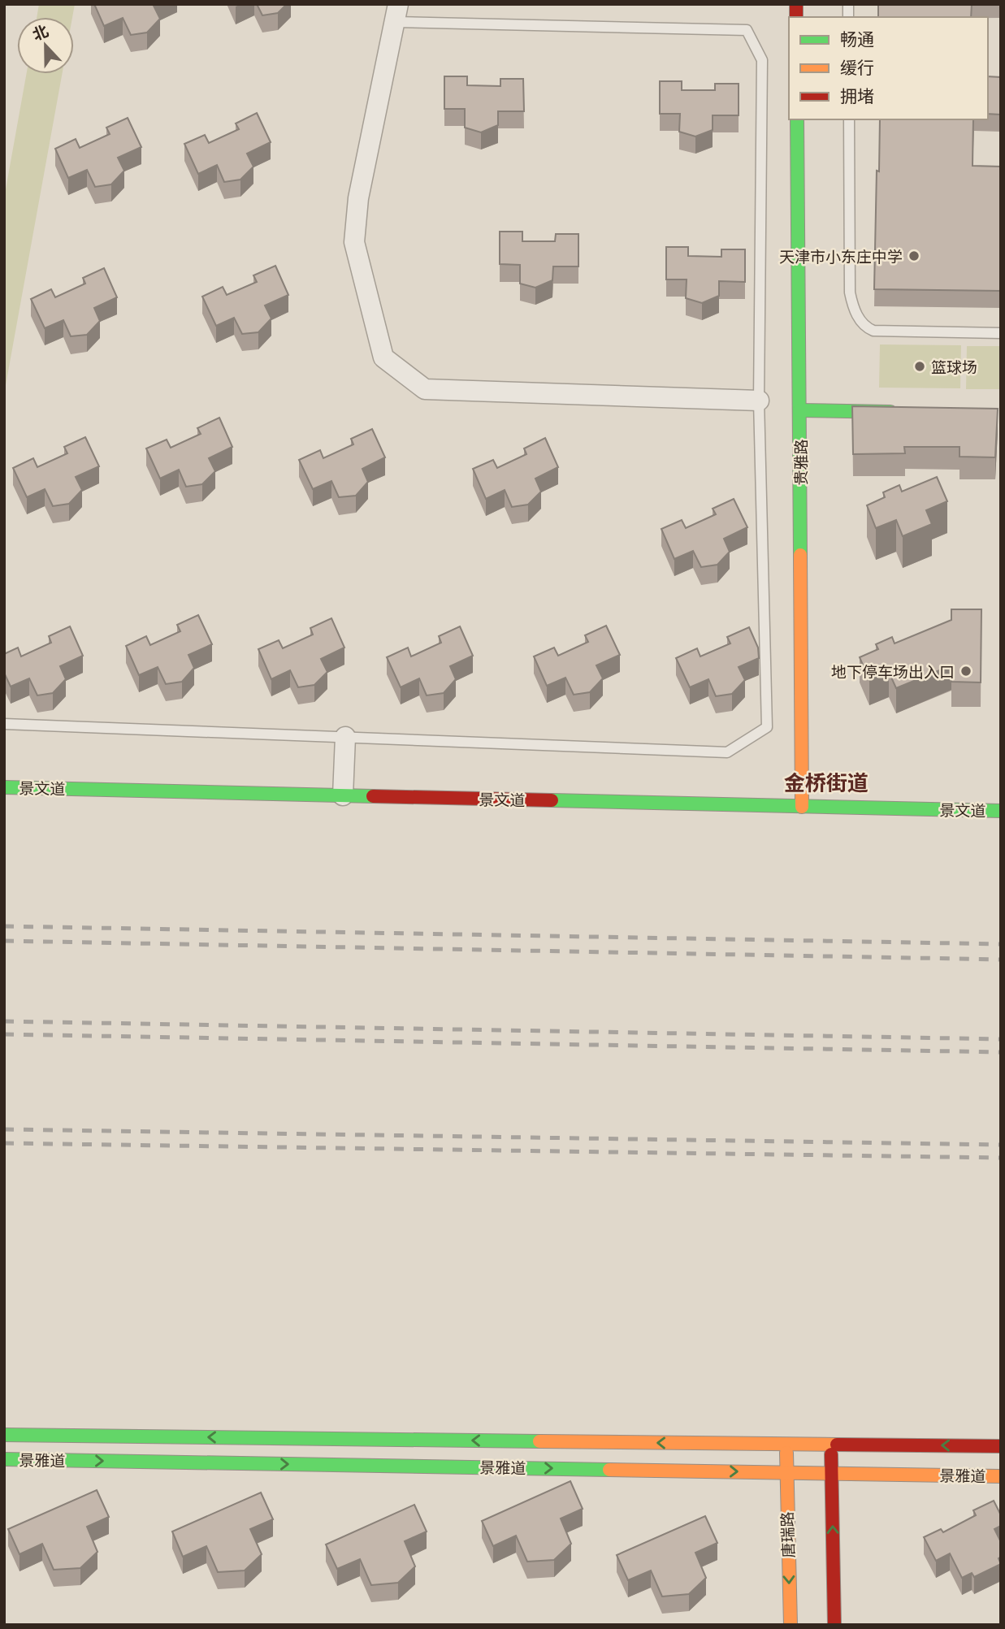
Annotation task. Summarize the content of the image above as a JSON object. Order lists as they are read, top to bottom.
{
  "streets": {
    "street": [
      "贵雅路",
      "景文道",
      "景雅道",
      "唐瑞路"
    ]
  },
  "crossings": [
    ["贵雅路", "景文道"],
    ["景雅道", "唐瑞路"]
  ],
  "districts": ["金桥街道"],
  "places": ["天津市小东庄中学", "篮球场", "地下停车场出入口"],
  "legend": ["畅通", "缓行", "拥堵"],
  "north": "top"
}
